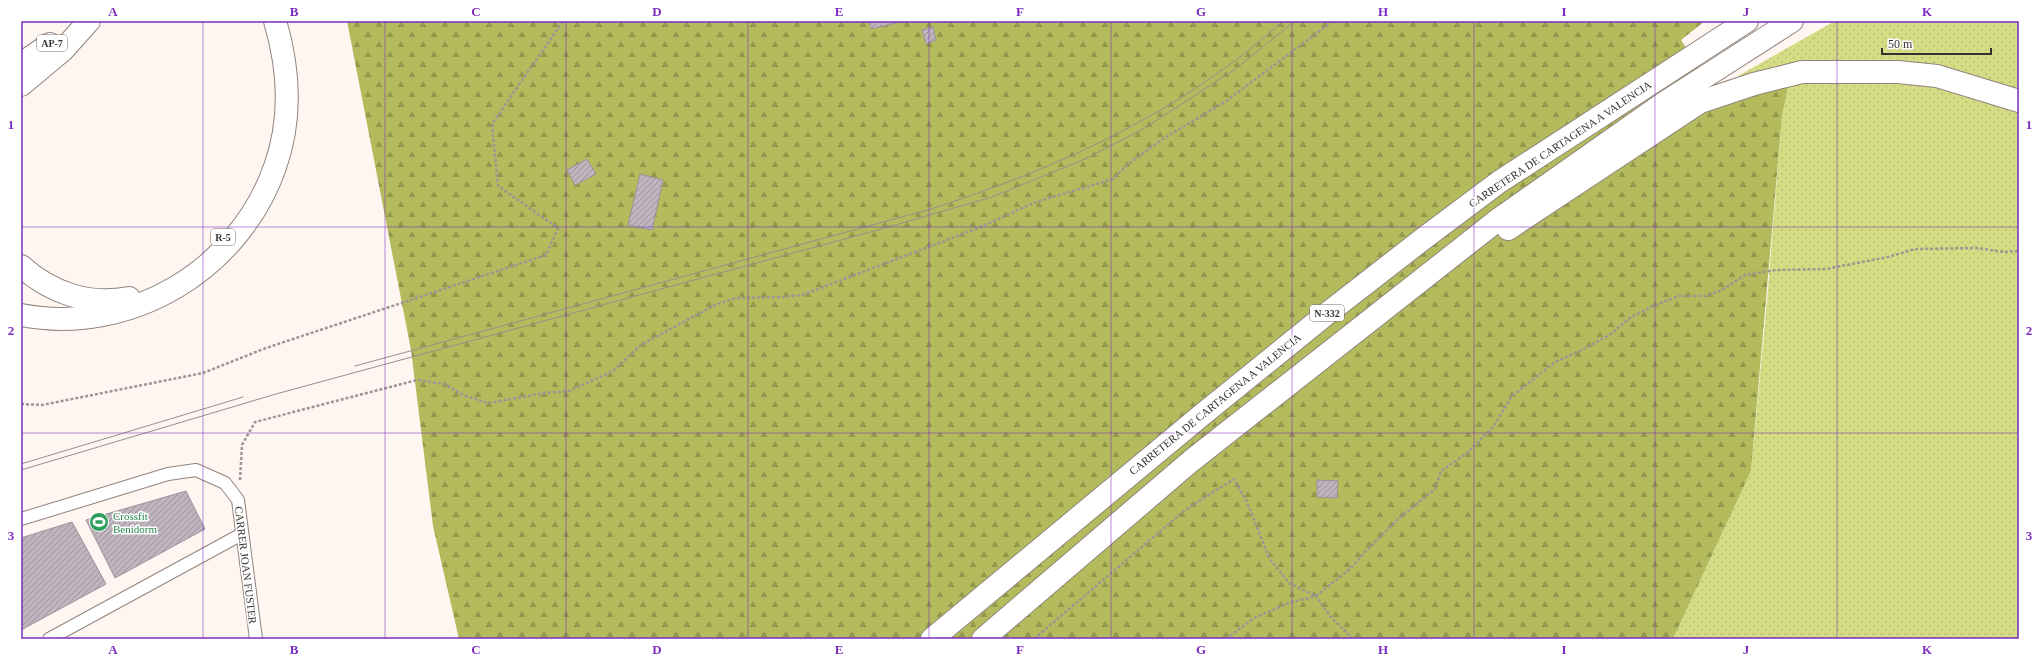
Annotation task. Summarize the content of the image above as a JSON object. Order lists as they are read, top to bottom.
{
  "streets": {
    "highway": [
      "AP-7",
      "CARRETERA DE CARTAGENA A VALENCIA",
      "R-5",
      "N-332"
    ],
    "street": ["CARRER JOAN FUSTER"]
  },
  "places": {
    "sports": ["Crossfit Benidorm"]
  },
  "scale_bar": "50 m",
  "grid": {
    "columns": [
      "A",
      "B",
      "C",
      "D",
      "E",
      "F",
      "G",
      "H",
      "I",
      "J",
      "K"
    ],
    "rows": ["1", "2", "3"]
  }
}
